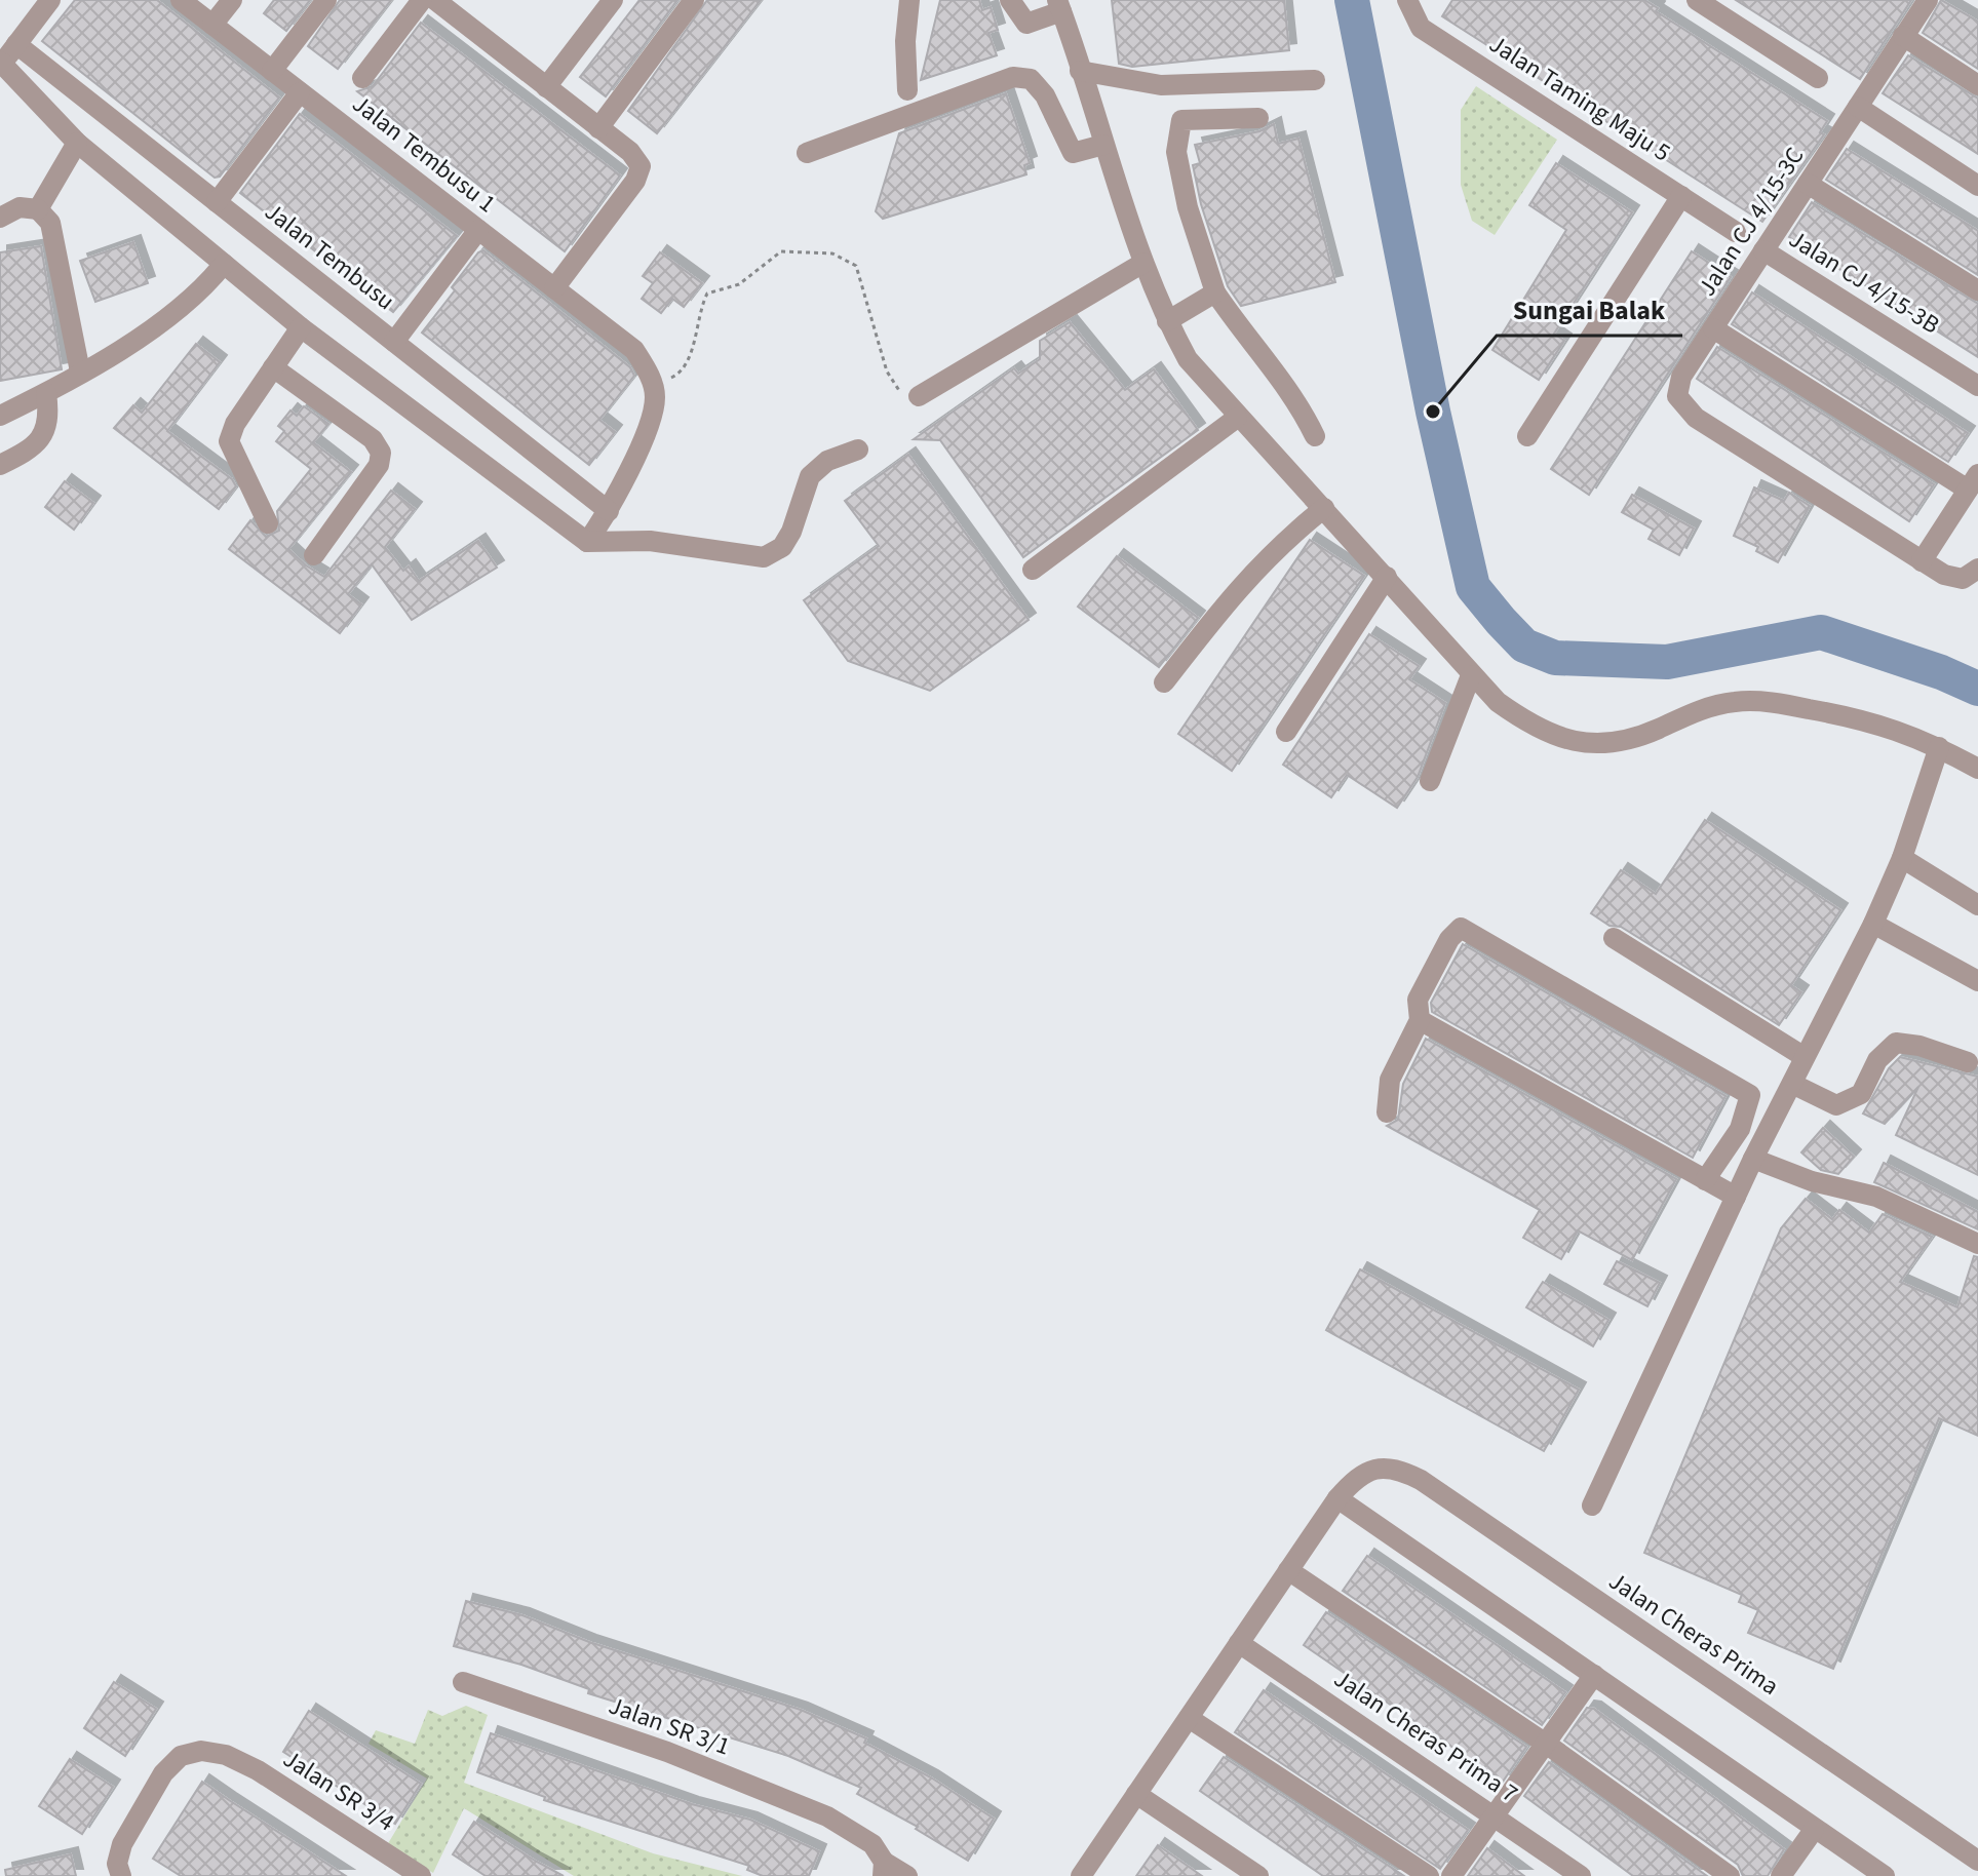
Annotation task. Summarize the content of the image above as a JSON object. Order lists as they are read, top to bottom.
{
  "streets": {
    "street": [
      "Jalan Taming Maju 5",
      "Jalan Tembusu 1",
      "Jalan CJ 4/15-3C",
      "Jalan Tembusu",
      "Jalan CJ 4/15-3B",
      "Jalan Cheras Prima",
      "Jalan SR 3/1",
      "Jalan Cheras Prima 7",
      "Jalan SR 3/4"
    ]
  },
  "crossings": [
    ["Jalan CJ 4/15-3C", "Jalan CJ 4/15-3B"]
  ],
  "places": ["Sungai Balak"]
}
